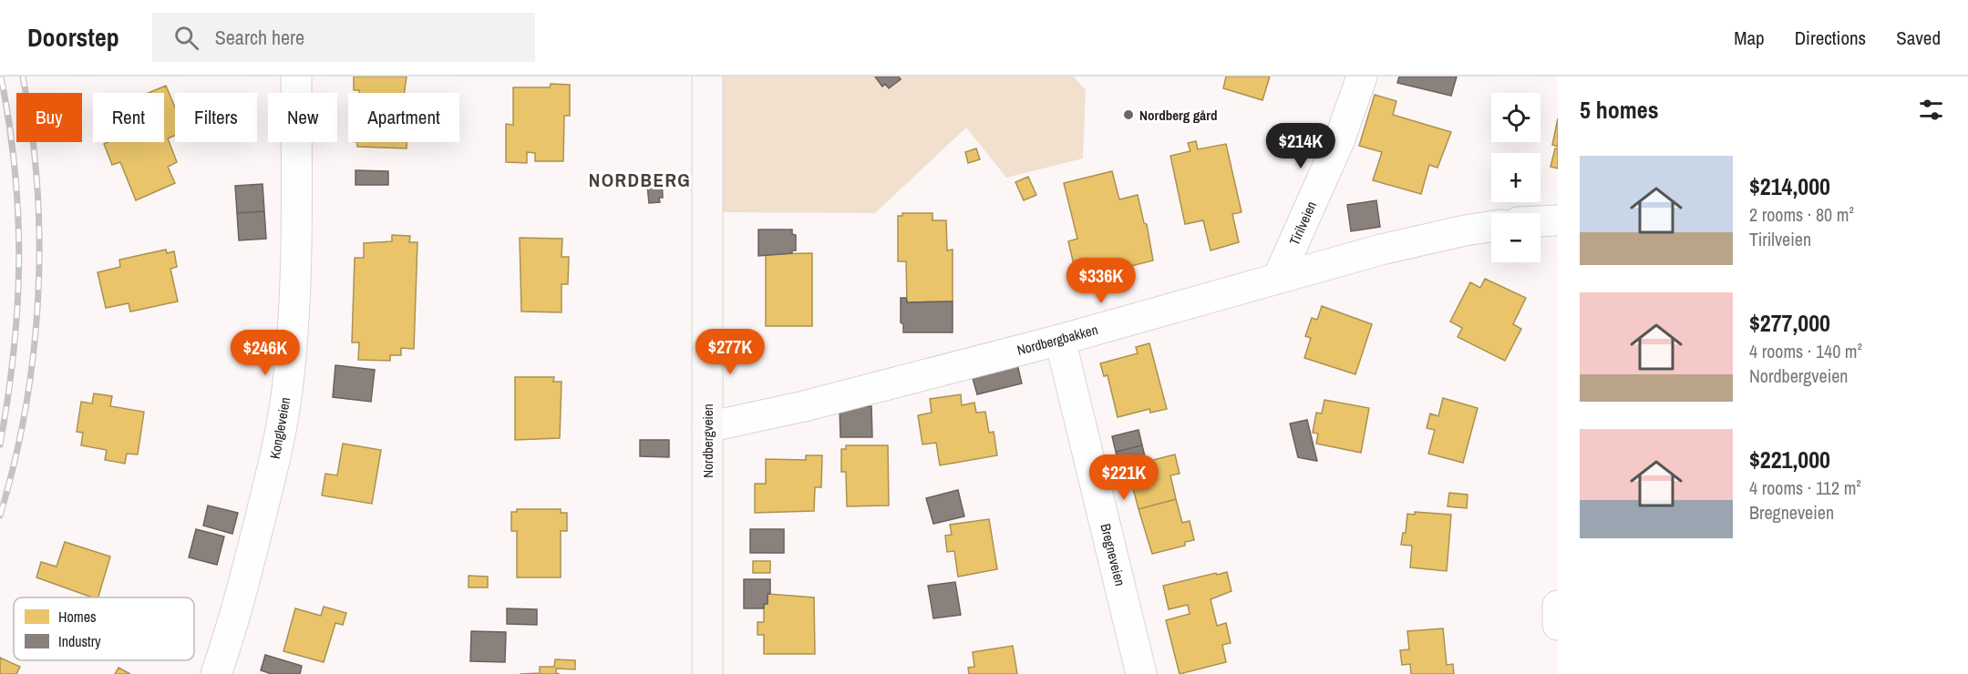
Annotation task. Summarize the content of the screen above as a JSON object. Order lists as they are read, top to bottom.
{
  "streets": {
    "street": [
      "Tirilveien",
      "Nordbergbakken",
      "Kongleveien",
      "Nordbergveien",
      "Bregneveien"
    ]
  },
  "crossings": [
    ["Tirilveien", "Nordbergbakken"],
    ["Nordbergbakken", "Nordbergveien"],
    ["Nordbergbakken", "Bregneveien"]
  ],
  "districts": ["NORDBERG"],
  "places": ["Nordberg gård"],
  "legend": ["Homes", "Industry"],
  "page": {
    "header": "Doorstep",
    "search": "Search here",
    "nav": ["Map", "Directions", "Saved"],
    "heading": "5 homes",
    "map_buttons": ["+", "−"],
    "chip": [
      "Buy",
      "Rent",
      "Filters",
      "New",
      "Apartment"
    ],
    "price": [
      "$214K",
      "$336K",
      "$277K",
      "$246K",
      "$221K"
    ],
    "list": [
      {
        "name": "$214,000",
        "note": "2 rooms · 80 m² · Tirilveien"
      },
      {
        "name": "$277,000",
        "note": "4 rooms · 140 m² · Nordbergveien"
      },
      {
        "name": "$221,000",
        "note": "4 rooms · 112 m² · Bregneveien"
      }
    ]
  }
}
